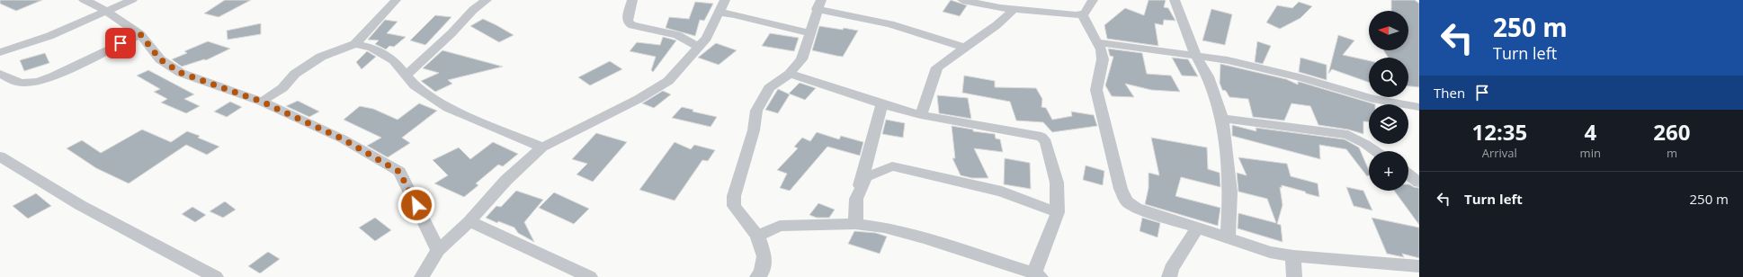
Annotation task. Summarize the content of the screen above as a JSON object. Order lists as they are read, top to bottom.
{
  "north": "left",
  "page": {
    "turn": ["250 m", "Turn left"],
    "map_buttons": "+",
    "then": "Then",
    "eta": [
      "12:35",
      "Arrival",
      "4",
      "min",
      "260",
      "m"
    ],
    "list": [
      {
        "name": "Turn left",
        "value": "250 m"
      }
    ]
  }
}
